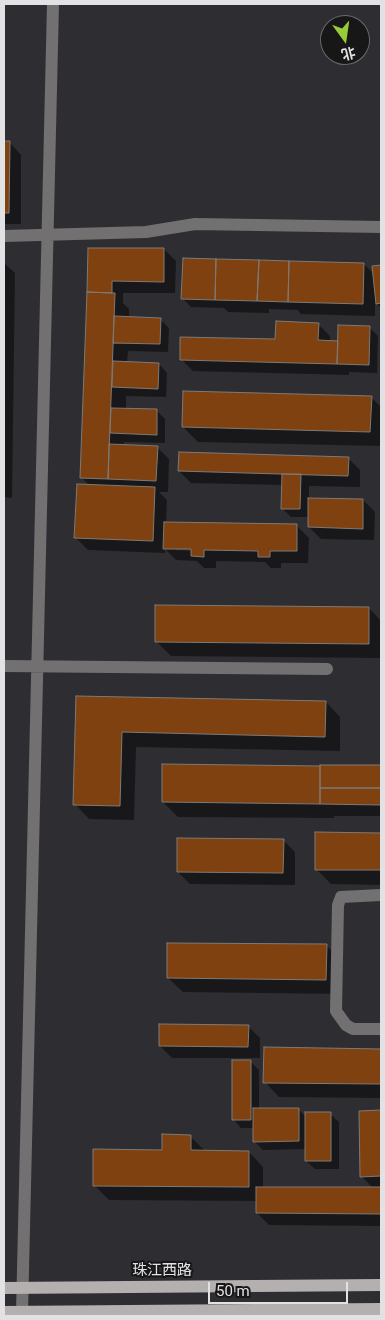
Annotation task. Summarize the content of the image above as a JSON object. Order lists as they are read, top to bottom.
{
  "streets": {
    "main road": ["珠江西路"]
  },
  "scale_bar": "50 m",
  "north": "bottom"
}
